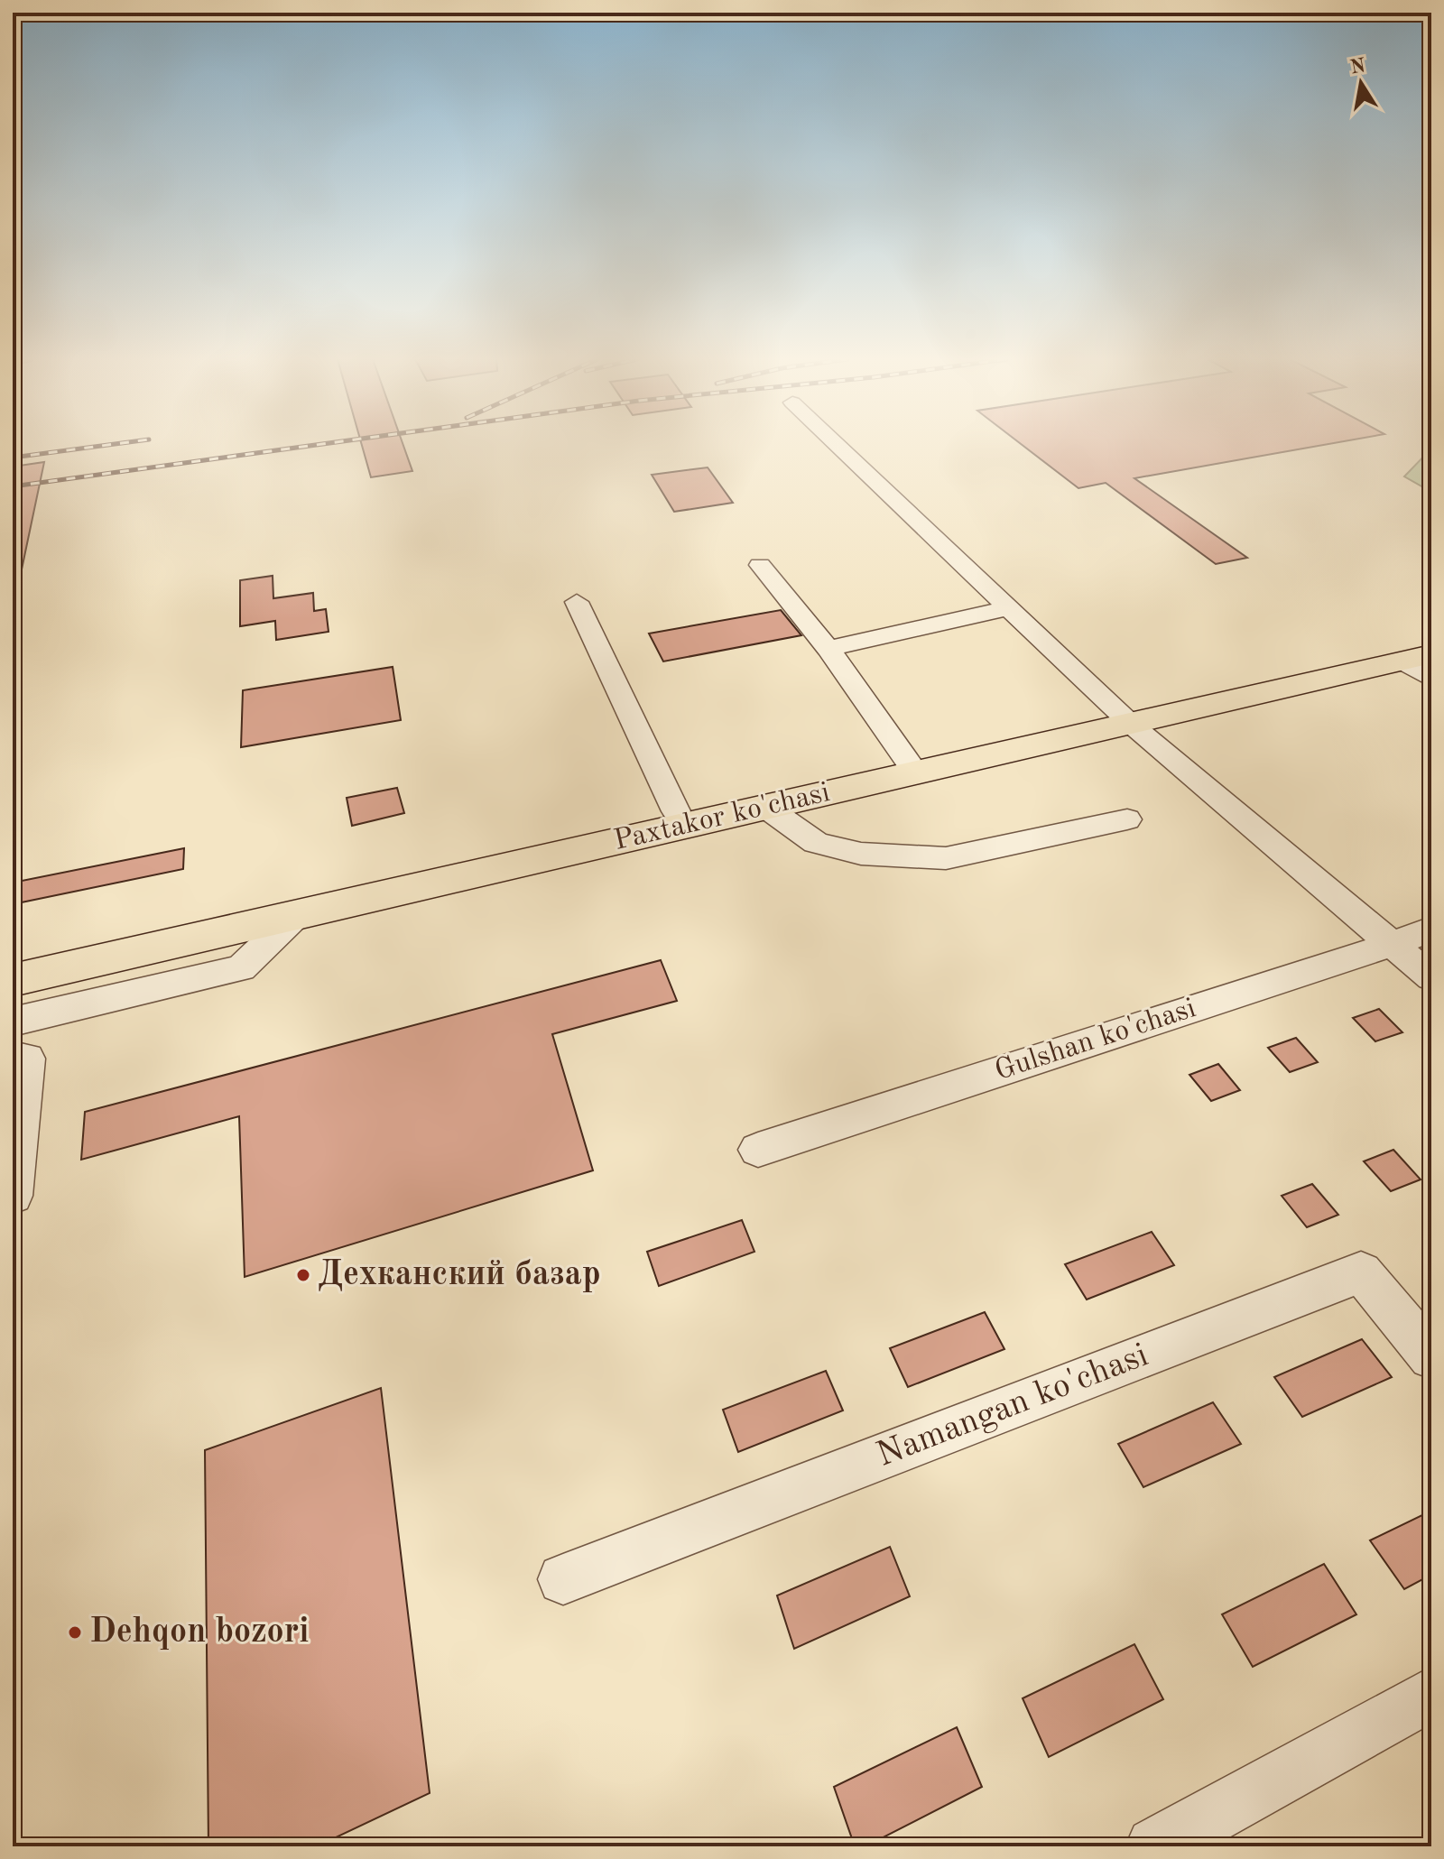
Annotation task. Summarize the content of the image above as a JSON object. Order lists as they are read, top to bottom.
{
  "streets": {
    "main road": ["Paxtakor ko'chasi"],
    "street": ["Gulshan ko'chasi", "Namangan ko'chasi"]
  },
  "places": ["Дехканский базар", "Dehqon bozori"],
  "north": "top"
}
